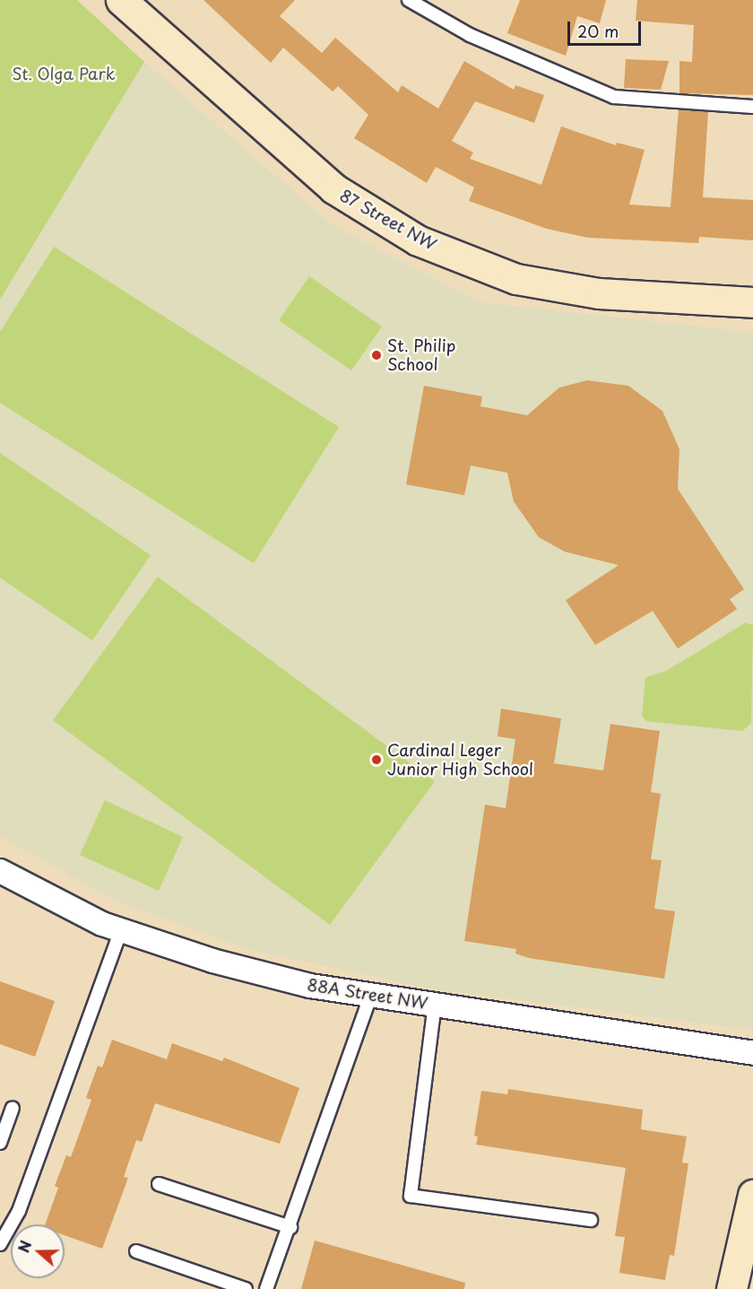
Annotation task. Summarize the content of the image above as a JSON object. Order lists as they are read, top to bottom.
{
  "streets": {
    "street": ["87 Street NW", "88A Street NW"]
  },
  "parks": ["St. Olga Park"],
  "places": ["St. Philip School", "Cardinal Leger Junior High School"],
  "scale_bar": "20 m",
  "north": "left"
}
